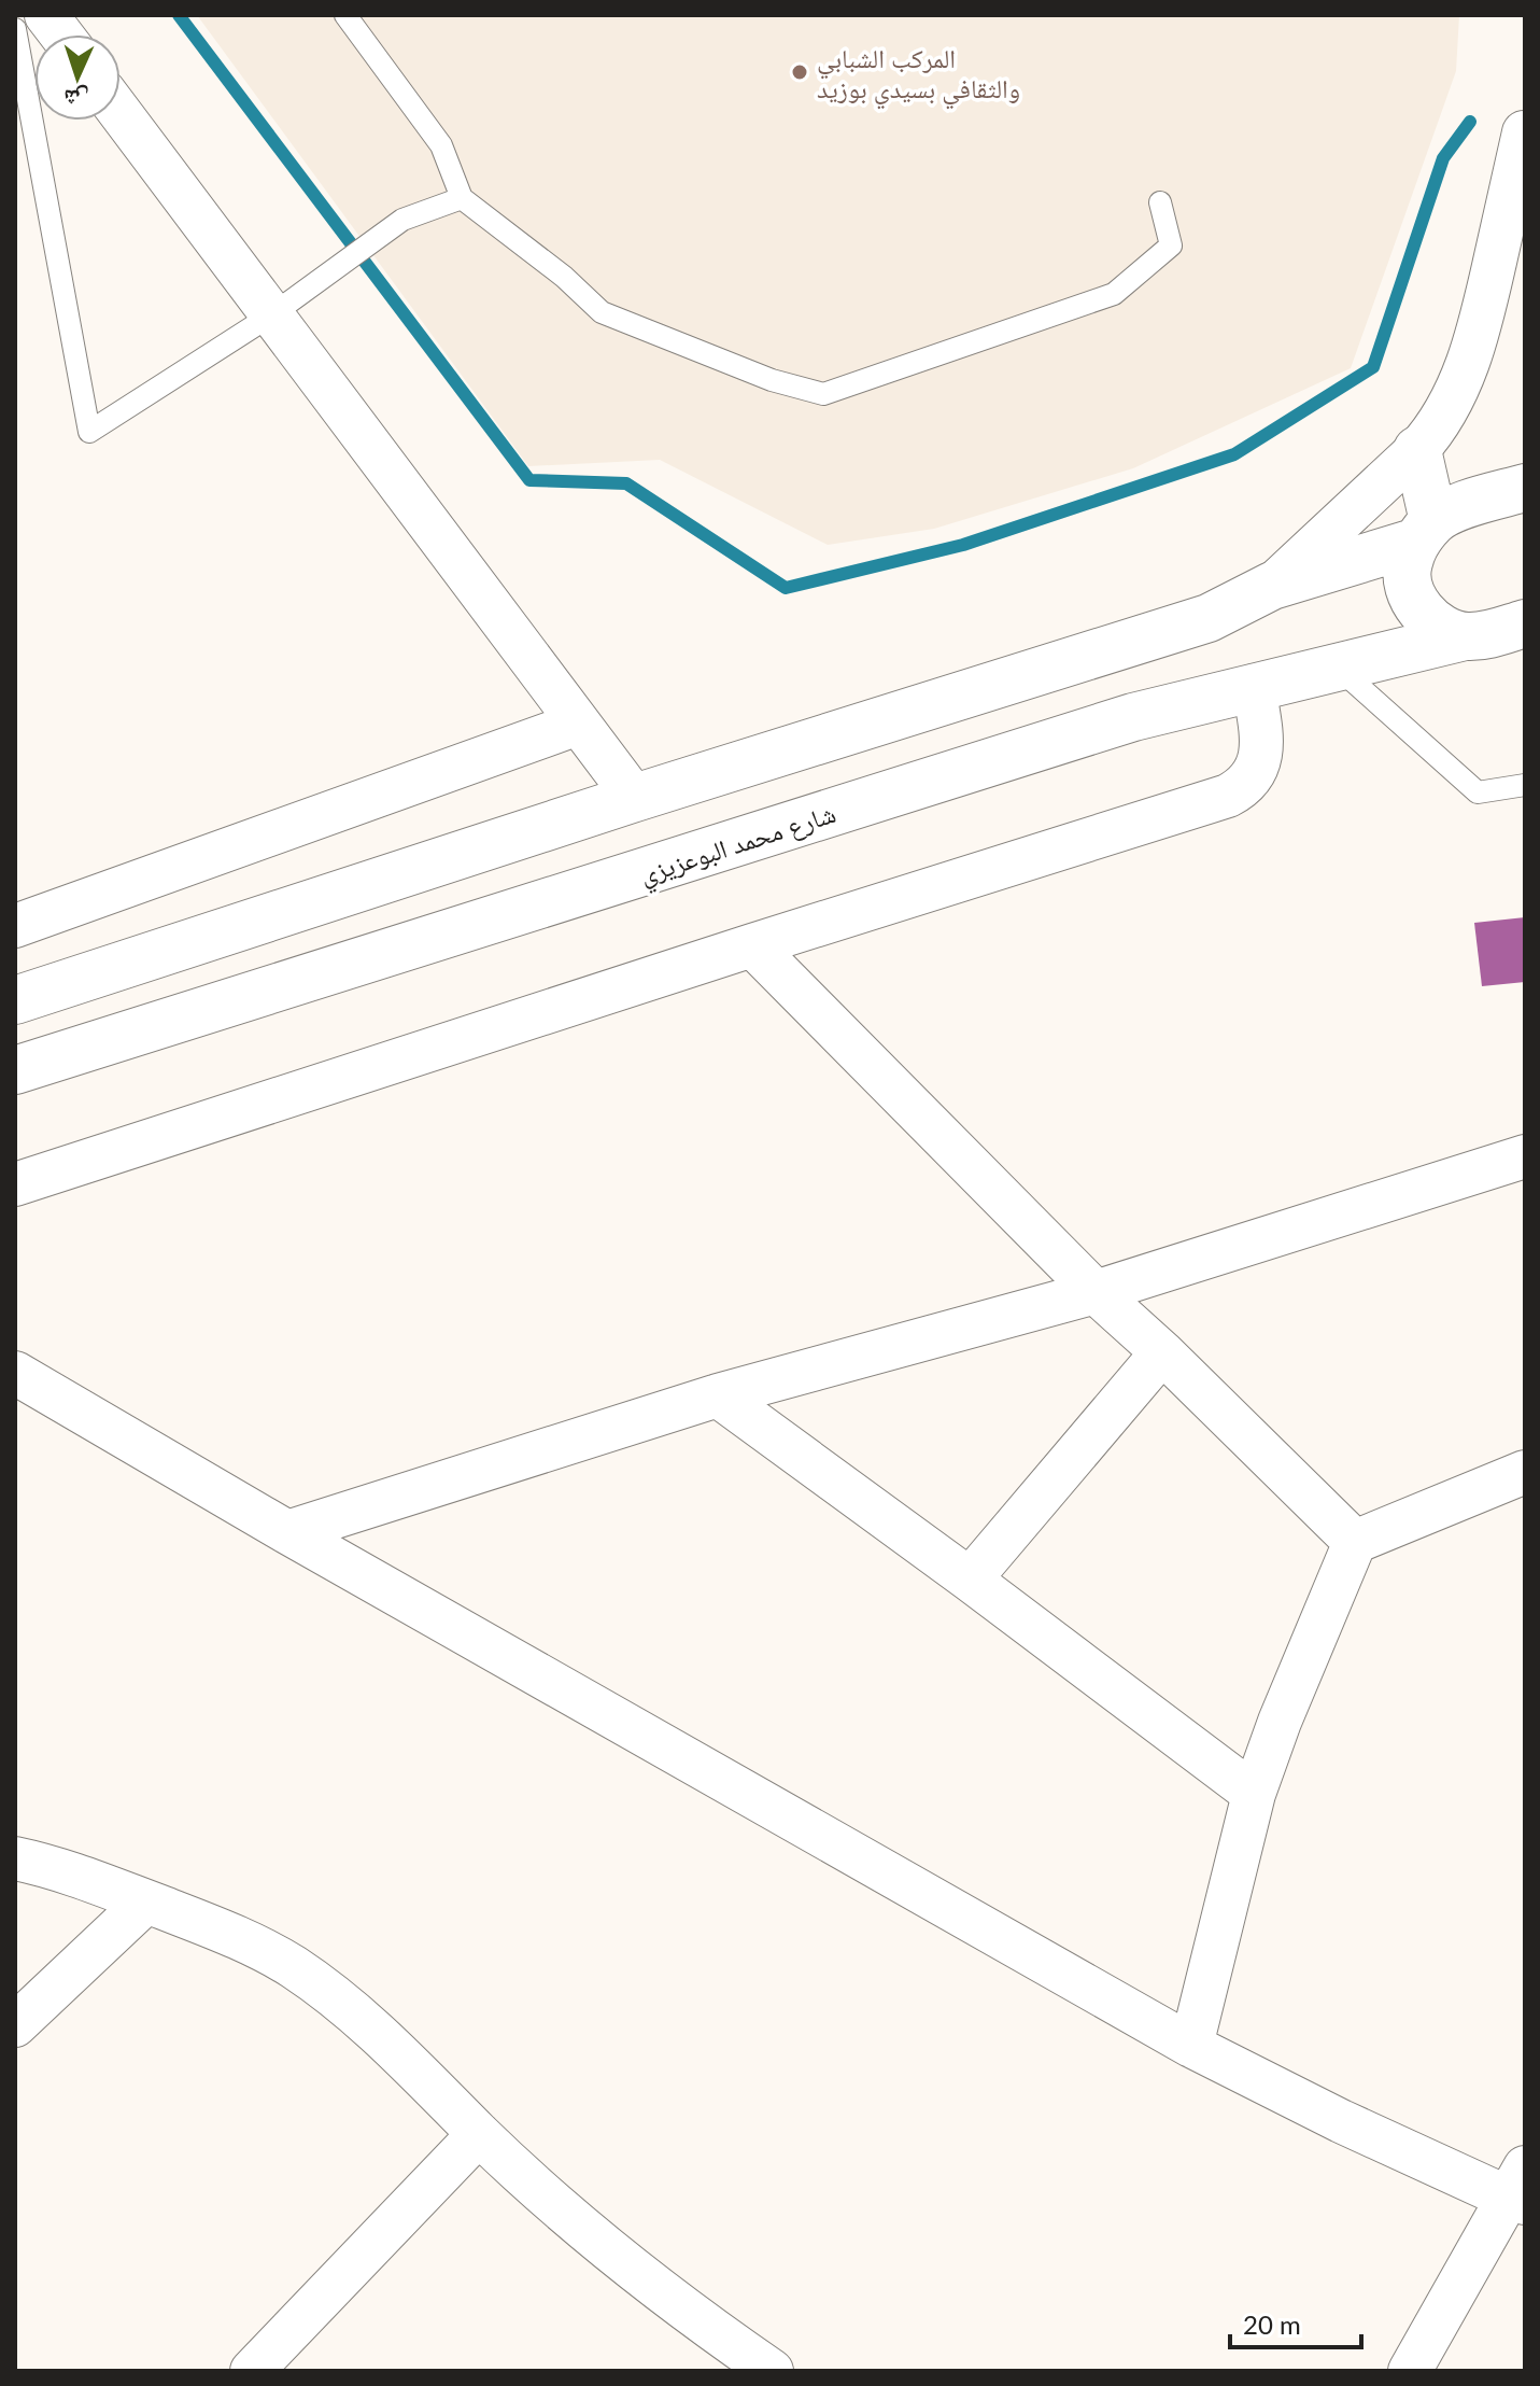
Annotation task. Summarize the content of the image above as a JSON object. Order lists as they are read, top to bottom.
{
  "streets": {
    "main road": ["شارع محمد البوعزيزي"]
  },
  "places": ["المركب الشبابي والثقافي بسيدي بوزيد"],
  "scale_bar": "20 m",
  "north": "bottom"
}
